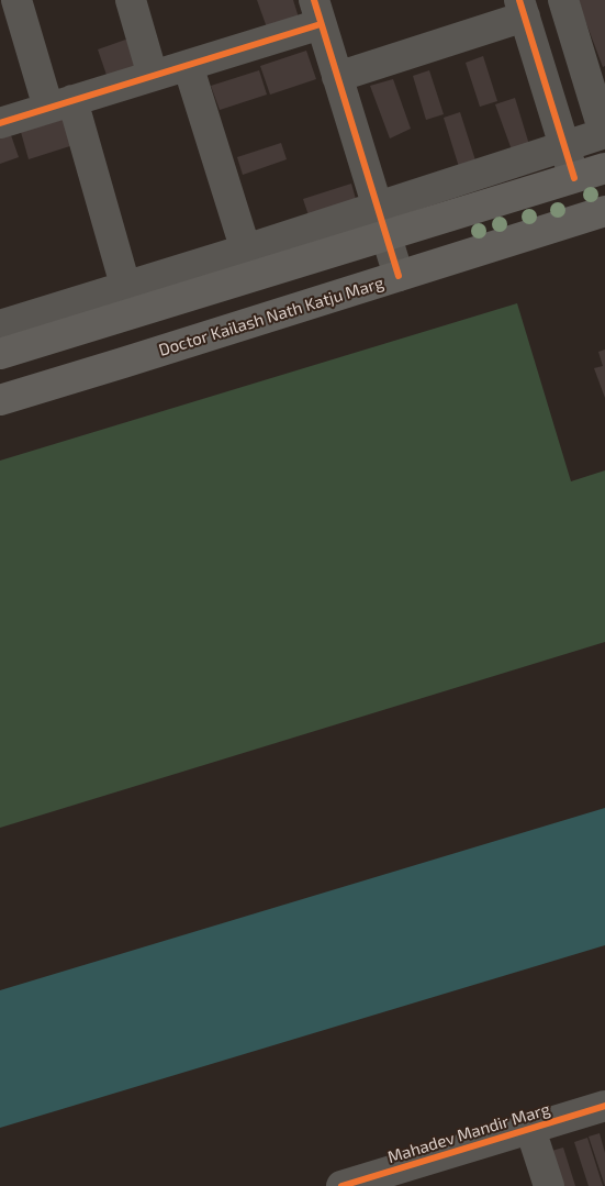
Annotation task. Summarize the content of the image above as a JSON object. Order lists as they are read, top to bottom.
{
  "streets": {
    "main road": ["Doctor Kailash Nath Katju Marg"],
    "street": ["Mahadev Mandir Marg"]
  }
}
